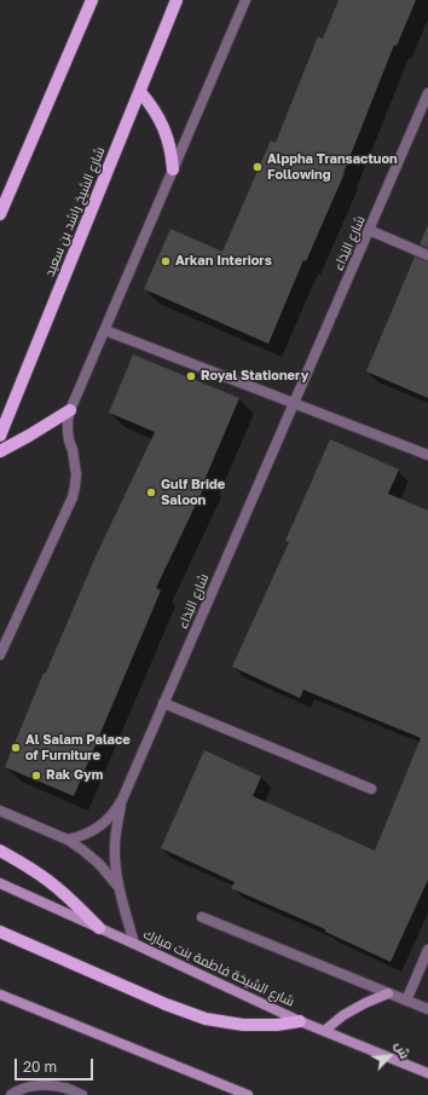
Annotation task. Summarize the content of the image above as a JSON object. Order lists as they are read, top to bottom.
{
  "streets": {
    "main road": ["شارع الشيخ راشد بن سعيد", "شارع الشيخة فاطمة بنت مبارك"],
    "street": ["شارع النِدَاء"]
  },
  "crossings": [
    ["شارع النِدَاء", "شارع الشيخة فاطمة بنت مبارك"]
  ],
  "places": [
    "Alppha Transactuon Following",
    "Arkan Interiors",
    "Royal Stationery",
    "Gulf Bride Saloon",
    "Al Salam Palace of Furniture",
    "Rak Gym"
  ],
  "scale_bar": "20 m",
  "north": "top right"
}
